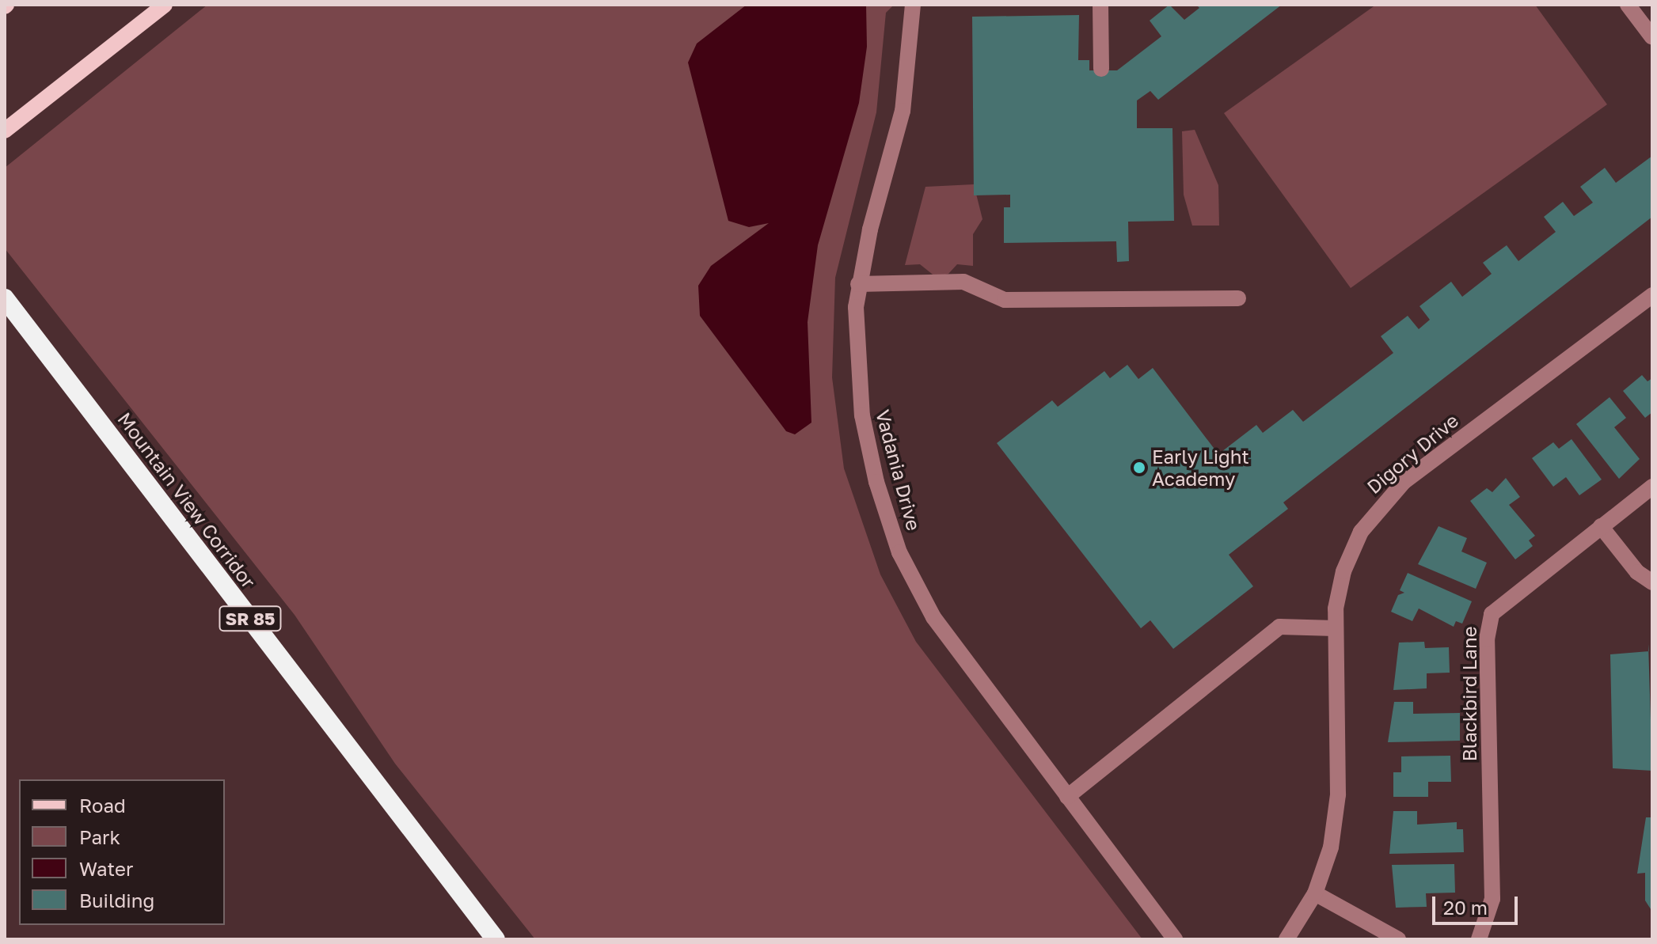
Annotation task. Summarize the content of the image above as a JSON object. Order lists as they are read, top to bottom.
{
  "streets": {
    "highway": ["Mountain View Corridor", "SR 85"],
    "street": ["Digory Drive", "Vadania Drive", "Blackbird Lane"]
  },
  "places": ["Early Light Academy"],
  "legend": [
    "Road",
    "Park",
    "Water",
    "Building"
  ],
  "scale_bar": "20 m"
}
